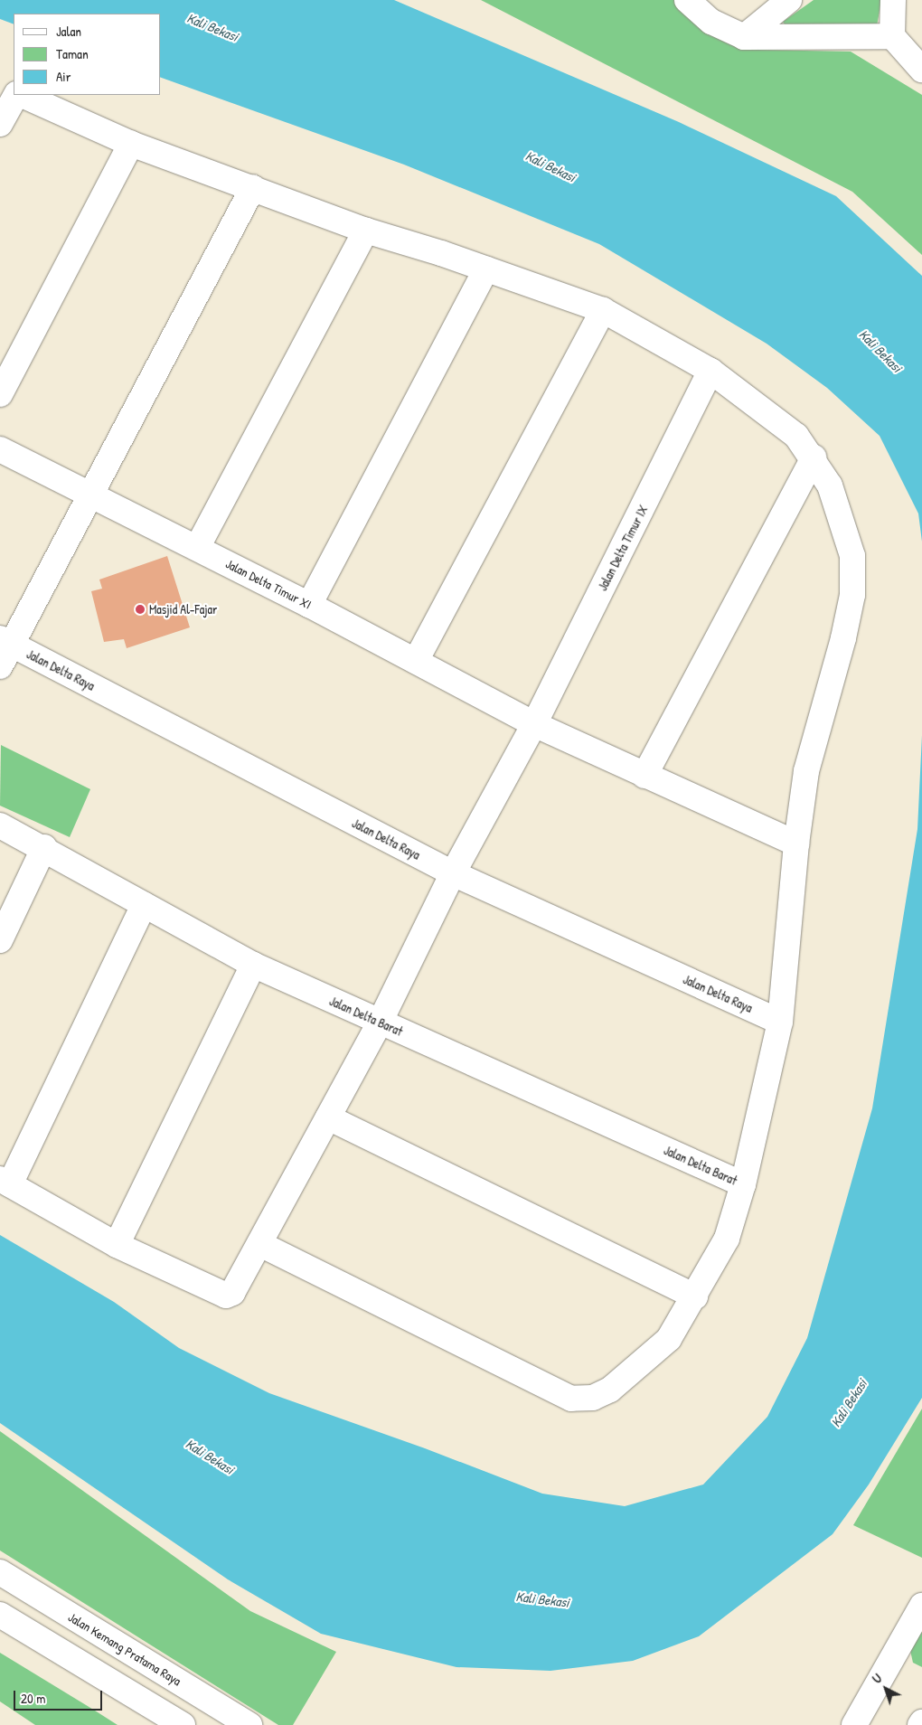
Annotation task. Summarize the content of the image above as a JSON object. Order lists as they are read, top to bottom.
{
  "streets": {
    "street": [
      "Jalan Delta Timur IX",
      "Jalan Delta Timur XI",
      "Jalan Delta Raya",
      "Jalan Delta Barat",
      "Jalan Kemang Pratama Raya"
    ]
  },
  "crossings": [
    ["Jalan Delta Timur IX", "Jalan Delta Timur XI"],
    ["Jalan Delta Timur IX", "Jalan Delta Raya"],
    ["Jalan Delta Timur IX", "Jalan Delta Barat"]
  ],
  "water": ["Kali Bekasi"],
  "places": ["Masjid Al-Fajar"],
  "legend": ["Jalan", "Taman", "Air"],
  "scale_bar": "20 m",
  "north": "top left"
}
